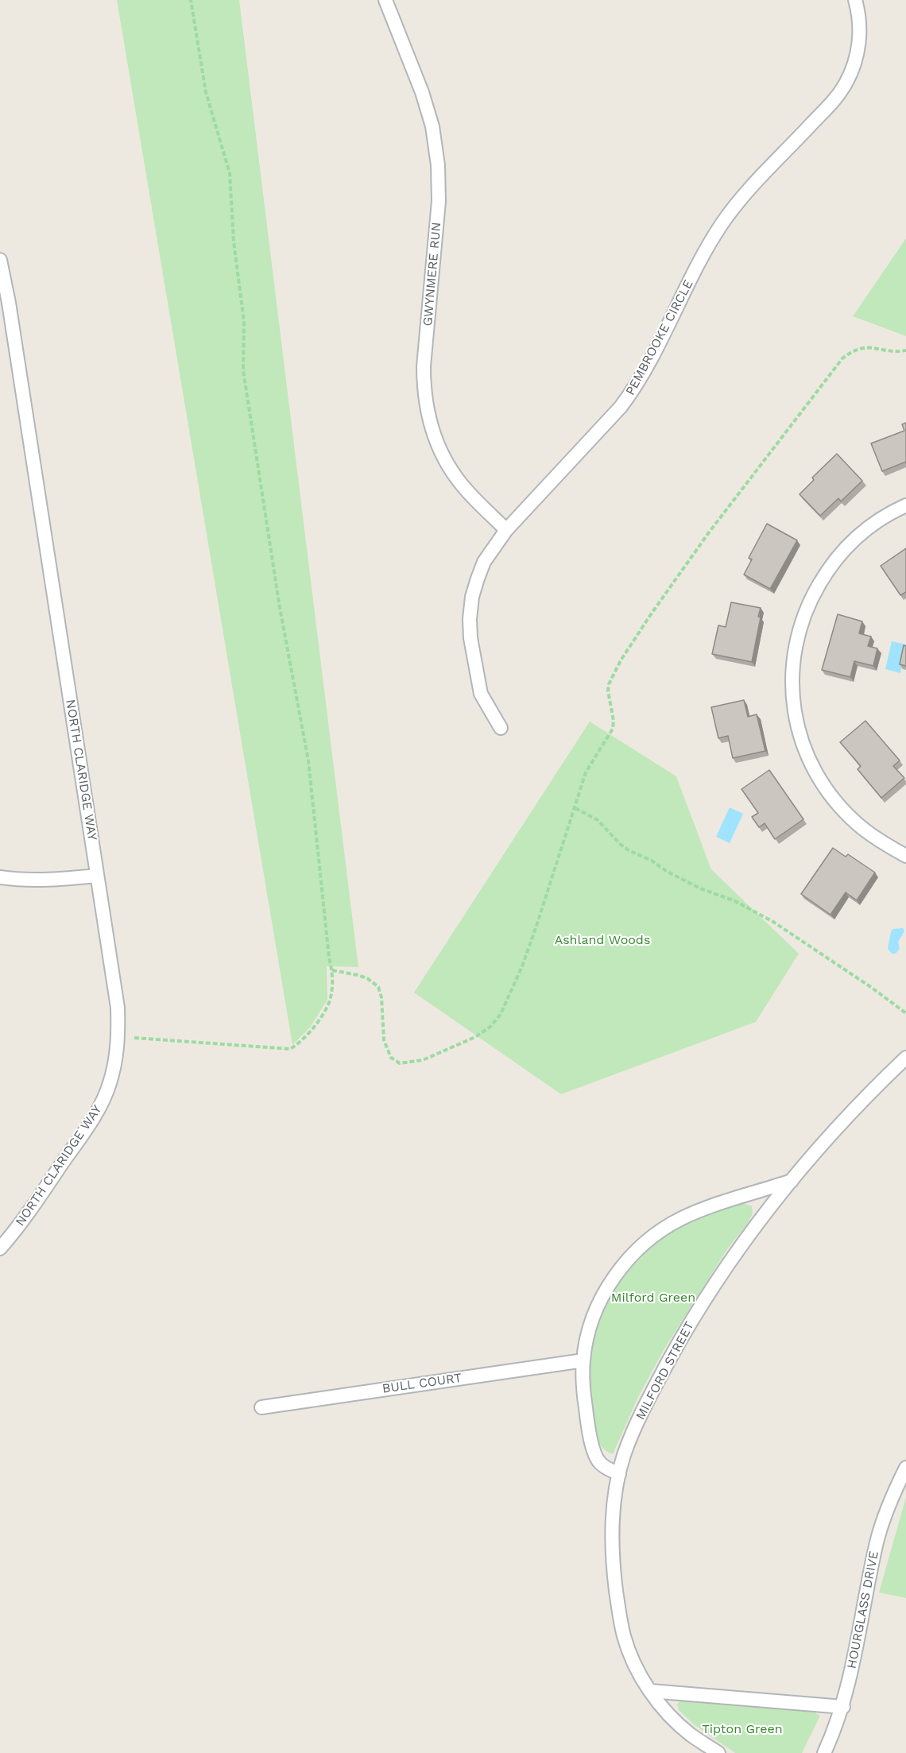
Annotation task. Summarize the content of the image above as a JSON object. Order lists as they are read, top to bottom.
{
  "streets": {
    "street": [
      "GWYNMERE RUN",
      "PEMBROOKE CIRCLE",
      "NORTH CLARIDGE WAY",
      "MILFORD STREET",
      "BULL COURT",
      "HOURGLASS DRIVE"
    ]
  },
  "crossings": [
    ["GWYNMERE RUN", "PEMBROOKE CIRCLE"]
  ],
  "parks": ["Ashland Woods", "Milford Green", "Tipton Green"]
}
